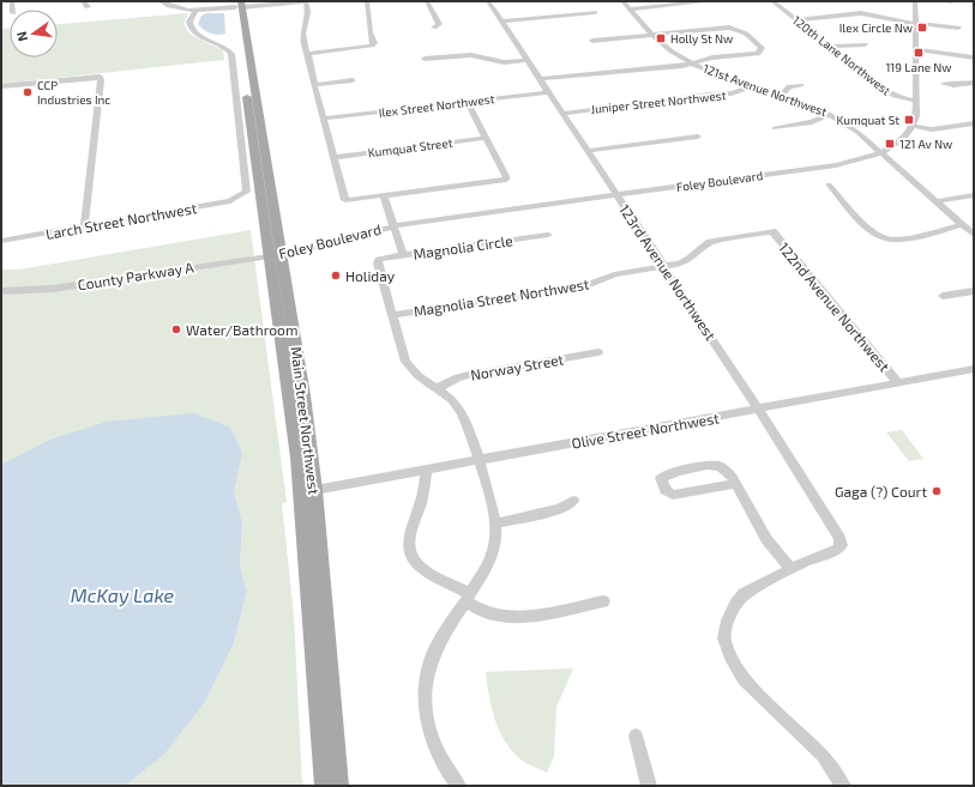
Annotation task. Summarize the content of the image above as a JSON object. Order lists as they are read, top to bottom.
{
  "streets": {
    "main road": ["Main Street Northwest"],
    "street": [
      "120th Lane Northwest",
      "121st Avenue Northwest",
      "Juniper Street Northwest",
      "Ilex Street Northwest",
      "Kumquat Street",
      "Foley Boulevard",
      "Larch Street Northwest",
      "Magnolia Circle",
      "123rd Avenue Northwest",
      "County Parkway A",
      "Magnolia Street Northwest",
      "122nd Avenue Northwest",
      "Norway Street",
      "Olive Street Northwest"
    ]
  },
  "crossings": [
    ["121st Avenue Northwest", "Juniper Street Northwest"],
    ["121st Avenue Northwest", "Foley Boulevard"],
    ["Juniper Street Northwest", "123rd Avenue Northwest"],
    ["Ilex Street Northwest", "123rd Avenue Northwest"],
    ["Foley Boulevard", "123rd Avenue Northwest"],
    ["Foley Boulevard", "County Parkway A"],
    ["Foley Boulevard", "Main Street Northwest"],
    ["Magnolia Circle", "Magnolia Street Northwest"],
    ["123rd Avenue Northwest", "Magnolia Street Northwest"],
    ["123rd Avenue Northwest", "Olive Street Northwest"],
    ["County Parkway A", "Main Street Northwest"],
    ["Magnolia Street Northwest", "122nd Avenue Northwest"],
    ["122nd Avenue Northwest", "Olive Street Northwest"],
    ["Main Street Northwest", "Olive Street Northwest"]
  ],
  "water": ["McKay Lake"],
  "places": {
    "transit": [
      "Ilex Circle Nw",
      "Holly St Nw",
      "119 Lane Nw",
      "Kumquat St",
      "121 Av Nw"
    ],
    "other": [
      "CCP Industries Inc",
      "Holiday",
      "Water/Bathroom",
      "Gaga (?) Court"
    ]
  },
  "north": "left"
}
